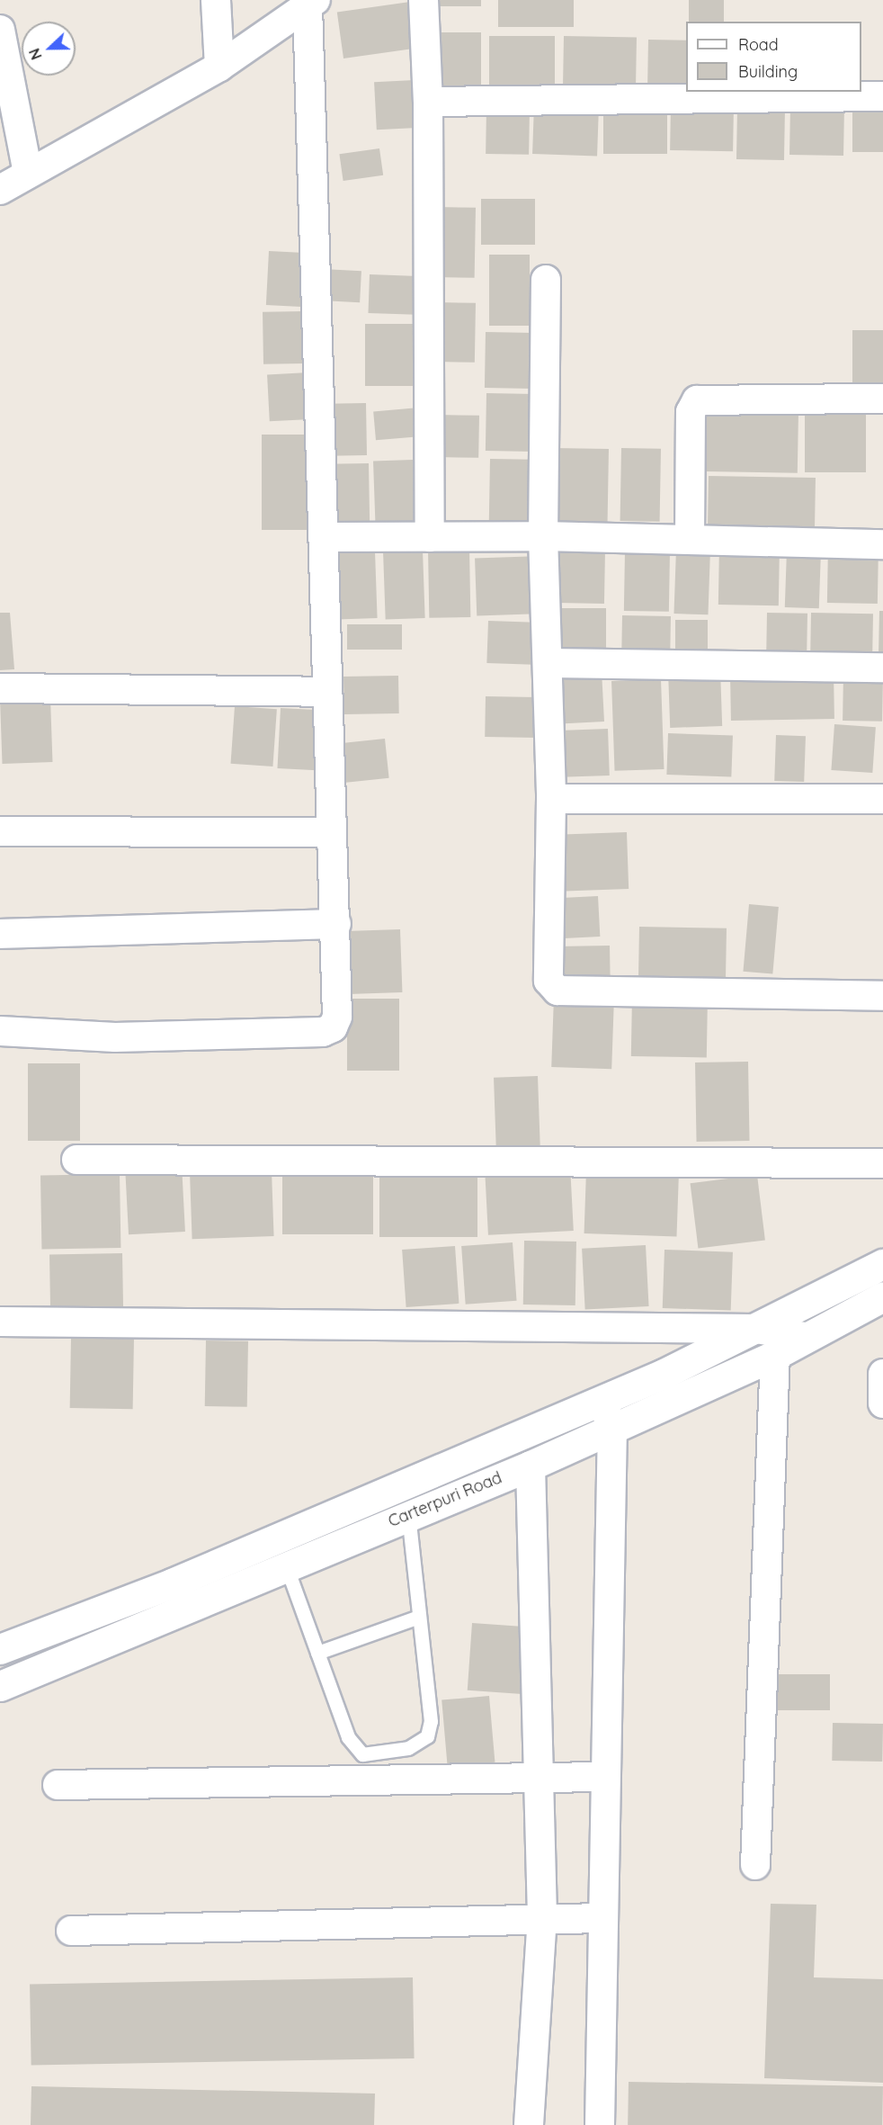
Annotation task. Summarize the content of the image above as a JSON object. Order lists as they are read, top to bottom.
{
  "streets": {
    "main road": ["Carterpuri Road"]
  },
  "legend": ["Road", "Building"],
  "north": "left"
}
